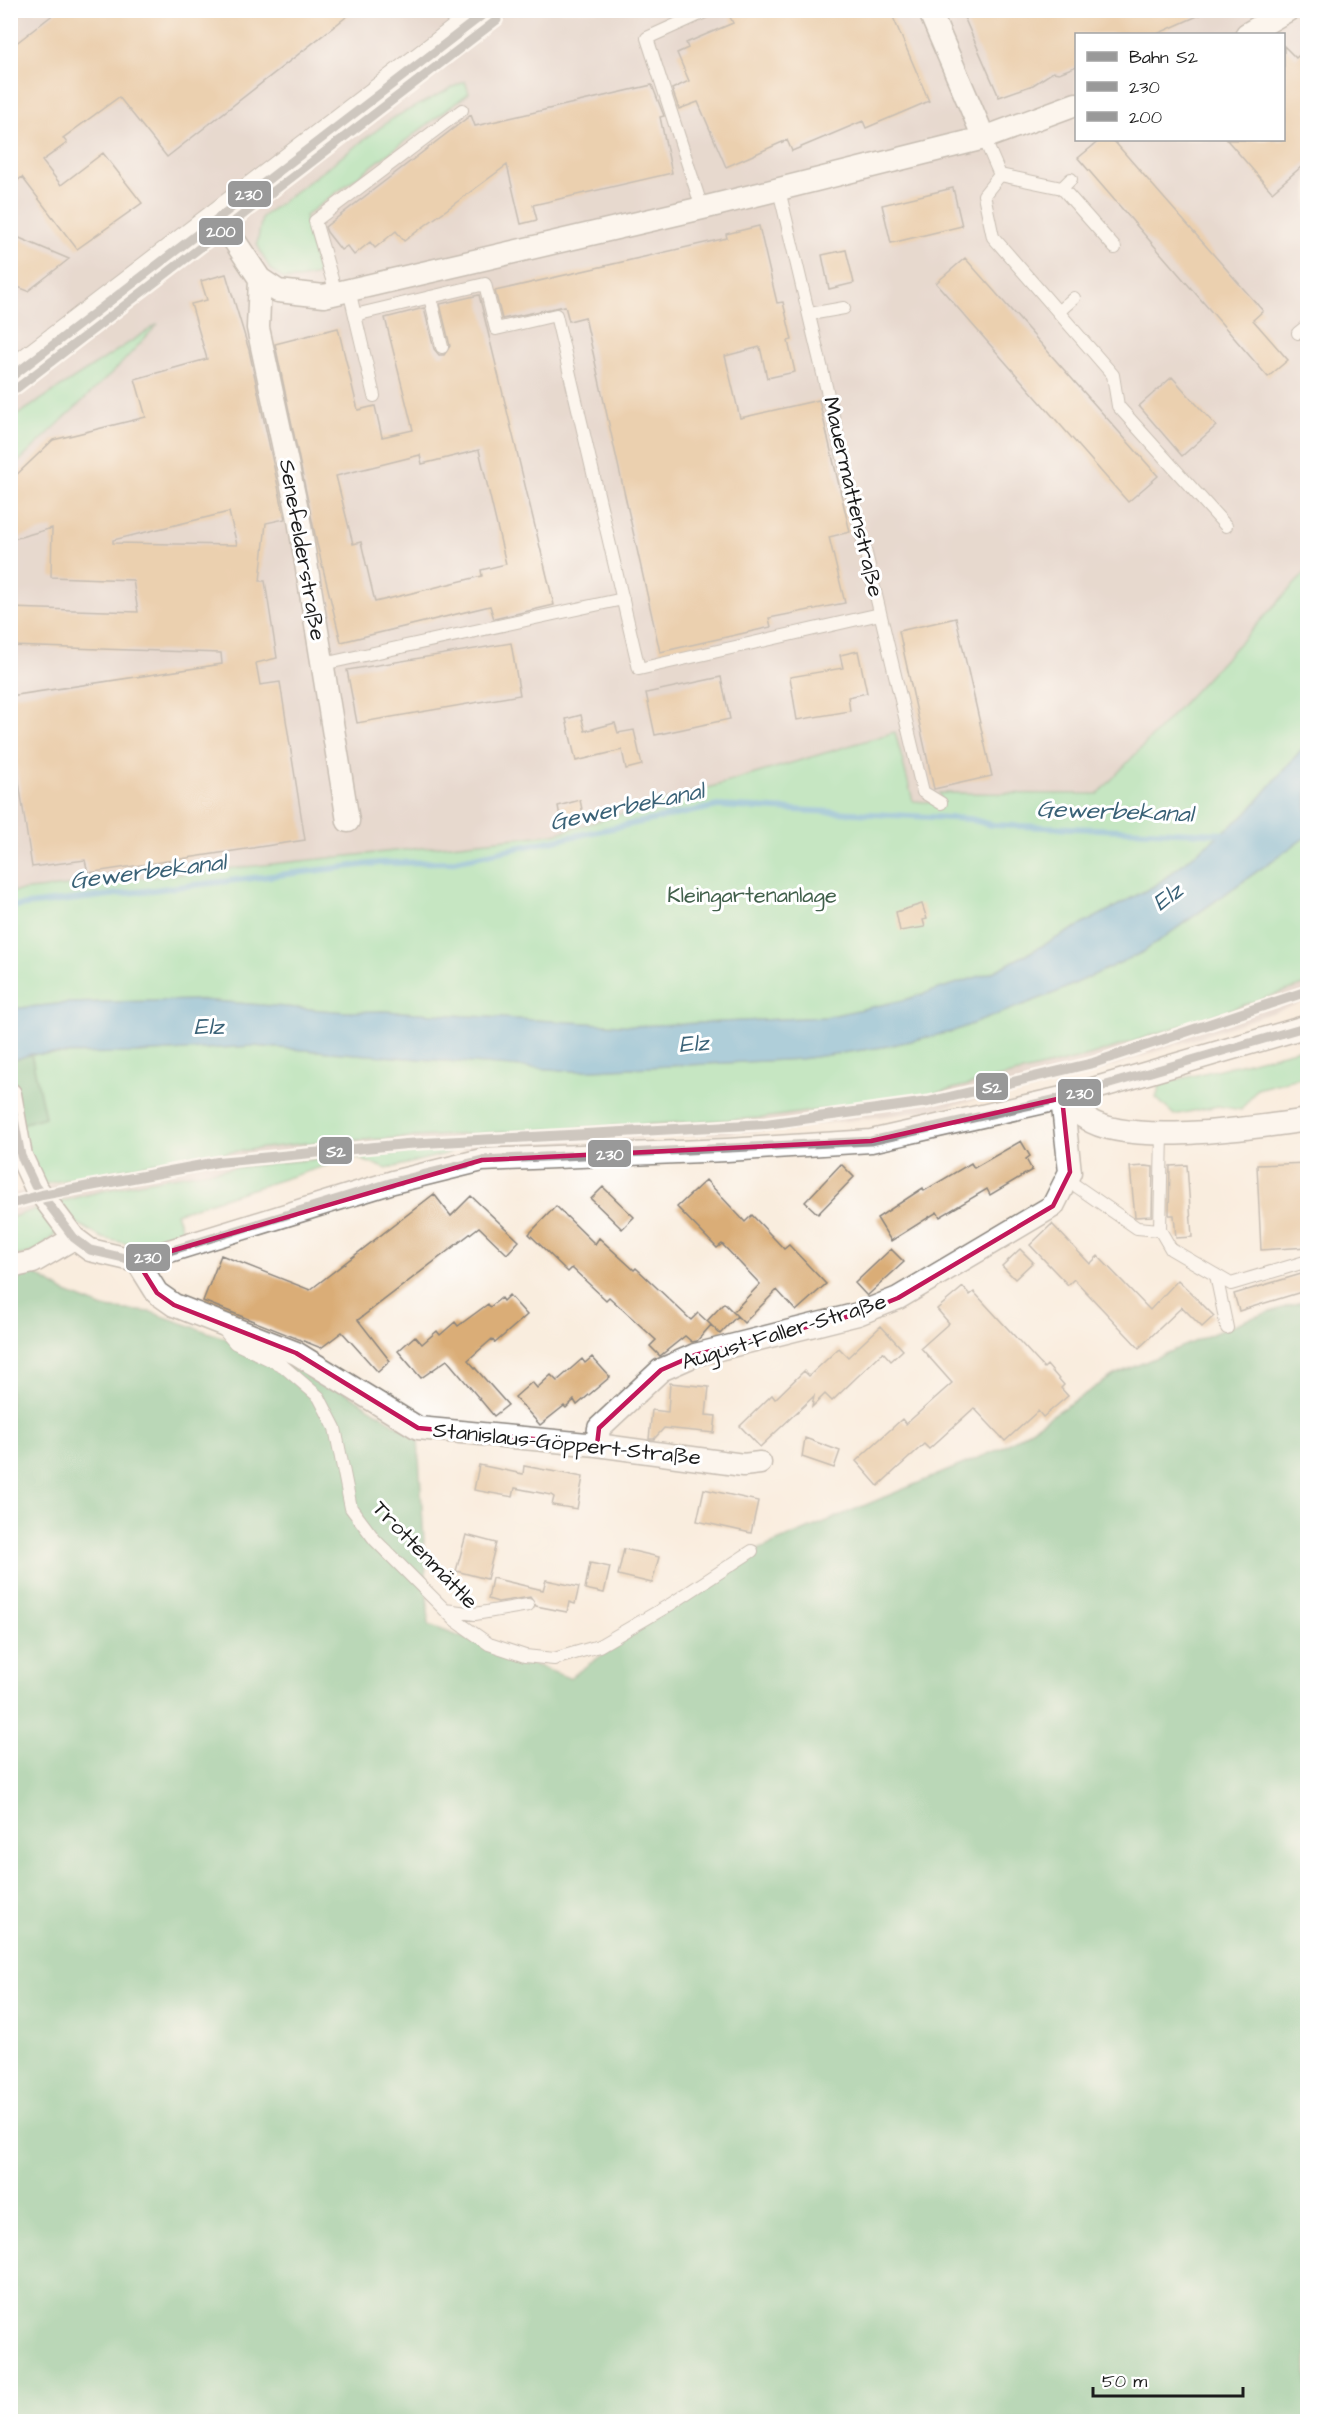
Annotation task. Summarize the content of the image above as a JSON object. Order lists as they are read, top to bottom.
{
  "streets": {
    "street": ["Senefelderstraße", "August-Faller-Straße", "Stanislaus-Göppert-Straße"],
    "lane": ["Mauermattenstraße", "Trottenmättle"]
  },
  "crossings": [
    ["August-Faller-Straße", "Stanislaus-Göppert-Straße"],
    ["Stanislaus-Göppert-Straße", "Trottenmättle"]
  ],
  "water": ["Gewerbekanal", "Elz"],
  "parks": ["Kleingartenanlage"],
  "lines": ["transit line 230", "transit line 200", "rail line S2"],
  "legend": ["Bahn S2", "230", "200"],
  "scale_bar": "50 m"
}
